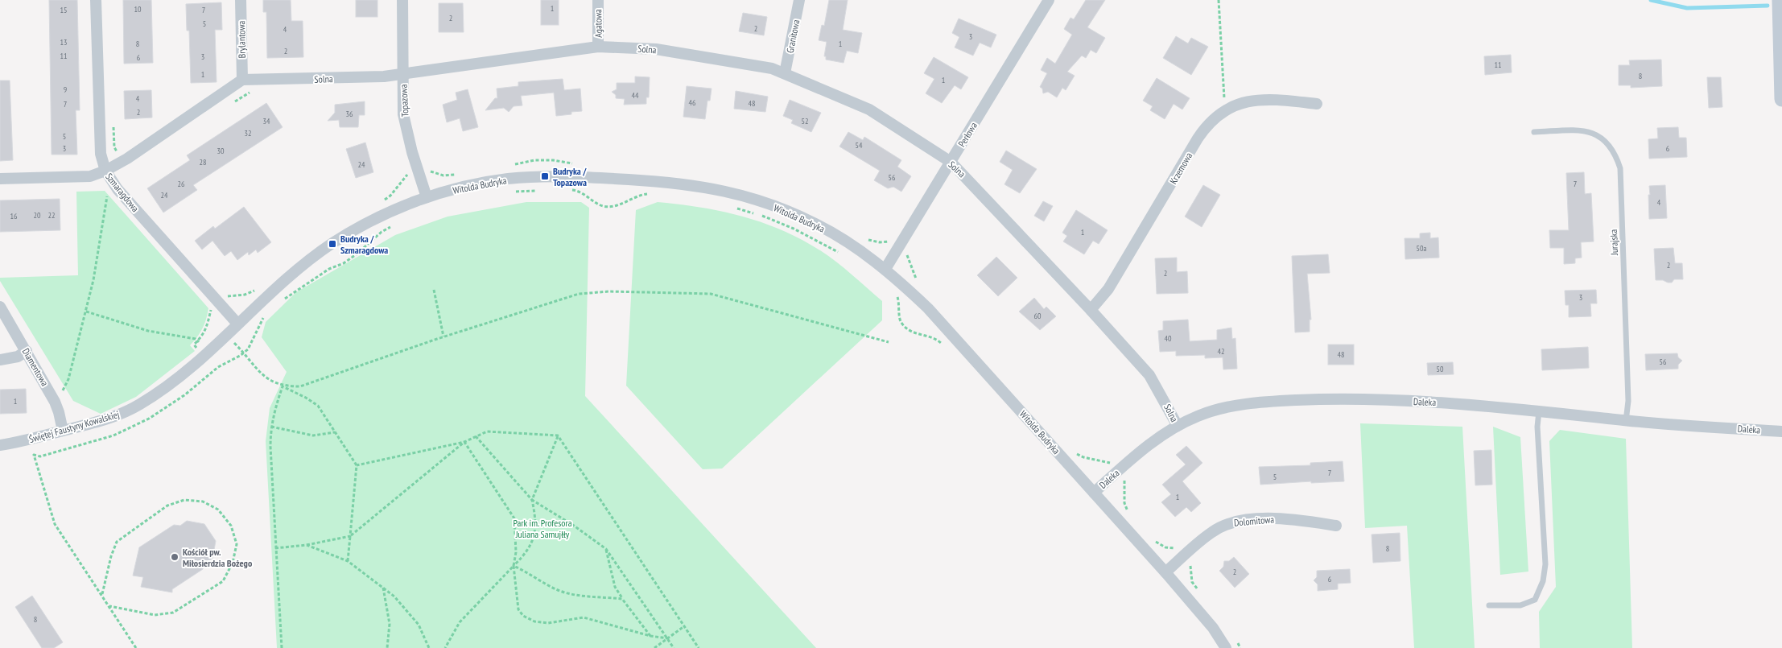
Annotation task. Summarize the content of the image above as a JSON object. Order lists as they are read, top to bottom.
{
  "streets": {
    "street": [
      "Agatowa",
      "Granitowa",
      "Brylantowa",
      "Solna",
      "Topazowa",
      "Perłowa",
      "Krzemowa",
      "Witolda Budryka",
      "Szmaragdowa",
      "Diamentowa",
      "Daleka",
      "Świętej Faustyny Kowalskiej",
      "Dolomitowa"
    ],
    "lane": ["Jurajska"]
  },
  "crossings": [
    ["Agatowa", "Solna"],
    ["Granitowa", "Solna"],
    ["Brylantowa", "Solna"],
    ["Solna", "Topazowa"],
    ["Solna", "Perłowa"],
    ["Solna", "Krzemowa"],
    ["Solna", "Daleka"],
    ["Topazowa", "Witolda Budryka"],
    ["Perłowa", "Witolda Budryka"],
    ["Witolda Budryka", "Szmaragdowa"],
    ["Witolda Budryka", "Daleka"],
    ["Witolda Budryka", "Świętej Faustyny Kowalskiej"],
    ["Witolda Budryka", "Dolomitowa"],
    ["Szmaragdowa", "Świętej Faustyny Kowalskiej"],
    ["Jurajska", "Daleka"],
    ["Diamentowa", "Świętej Faustyny Kowalskiej"]
  ],
  "parks": ["Park im. Profesora Juliana Samujłły"],
  "places": {
    "transit": ["Budryka / Topazowa", "Budryka / Szmaragdowa"],
    "other": ["Kościół pw. Miłosierdzia Bożego"]
  },
  "house_numbers": [
    "1",
    "10",
    "15",
    "7",
    "2",
    "5",
    "2",
    "4",
    "3",
    "13",
    "8",
    "1",
    "2",
    "11",
    "3",
    "6",
    "11",
    "1",
    "8",
    "1",
    "9",
    "44",
    "4",
    "46",
    "48",
    "7",
    "2",
    "36",
    "34",
    "52",
    "32",
    "5",
    "54",
    "3",
    "6",
    "30",
    "28",
    "24",
    "56",
    "26",
    "7",
    "24",
    "4",
    "20",
    "22",
    "16",
    "1",
    "50a",
    "2",
    "2",
    "3",
    "60",
    "40",
    "42",
    "48",
    "56",
    "50",
    "1",
    "7",
    "5",
    "1",
    "8",
    "2",
    "6",
    "8"
  ]
}
